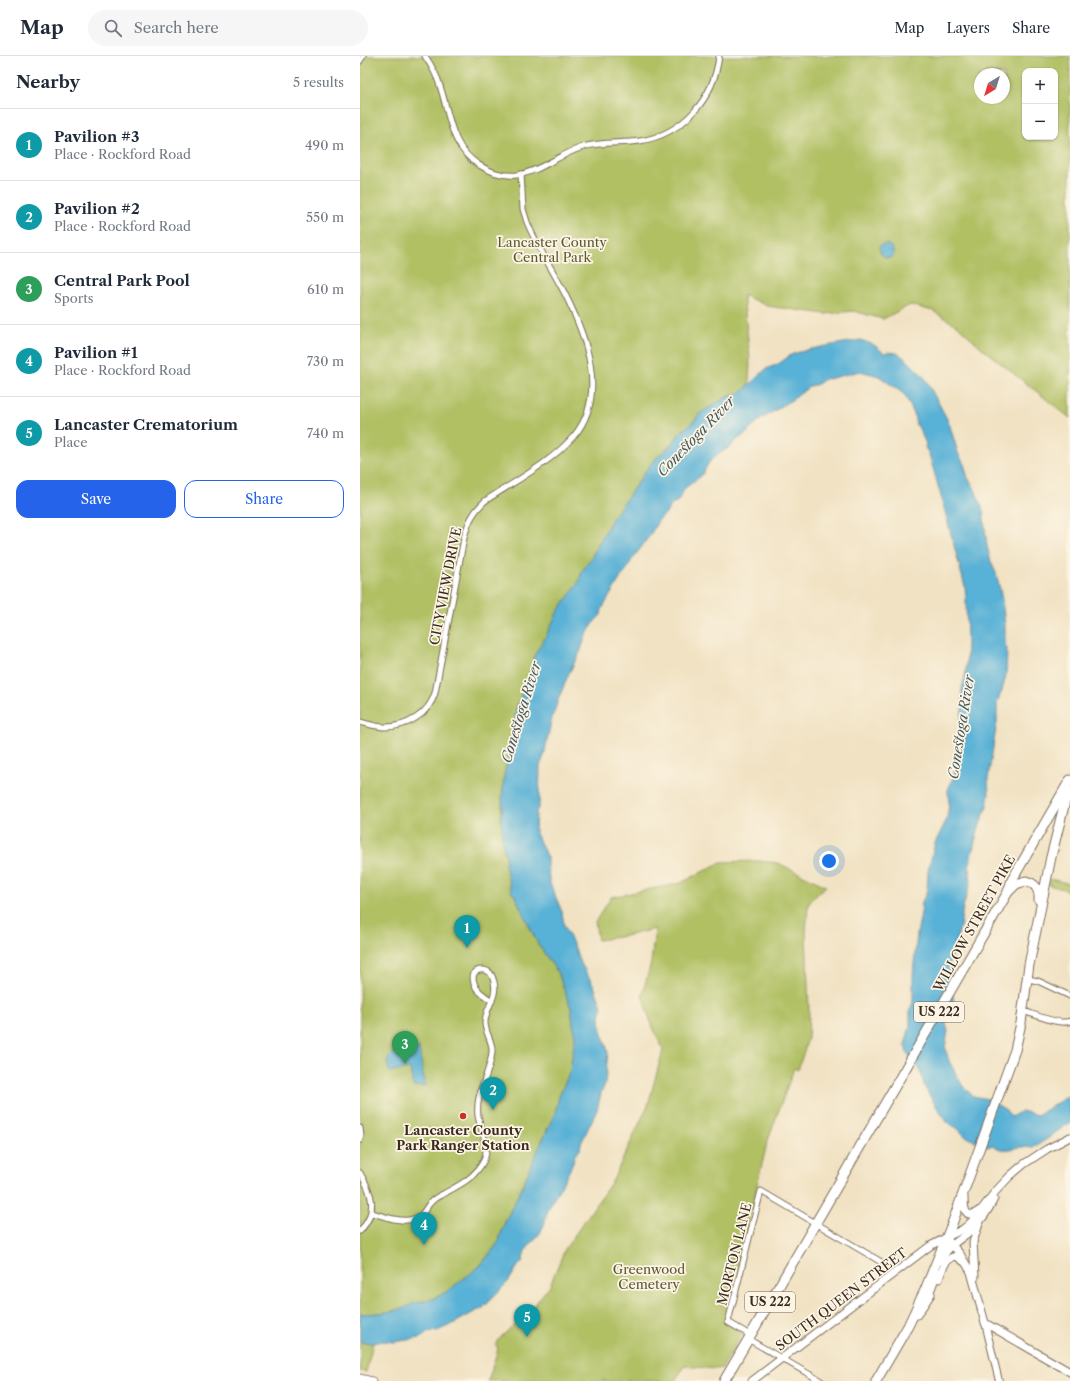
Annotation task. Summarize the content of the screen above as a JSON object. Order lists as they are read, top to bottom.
{
  "streets": {
    "highway": ["WILLOW STREET PIKE", "US 222"],
    "main road": ["SOUTH QUEEN STREET"],
    "street": ["CITY VIEW DRIVE", "MORTON LANE"]
  },
  "crossings": [
    ["WILLOW STREET PIKE", "US 222"],
    ["WILLOW STREET PIKE", "MORTON LANE"],
    ["US 222", "MORTON LANE"]
  ],
  "water": ["Conestoga River"],
  "parks": ["Lancaster County Central Park", "Greenwood Cemetery"],
  "places": ["Lancaster County Park Ranger Station"],
  "north": "bottom left",
  "page": {
    "header": "Map",
    "search": "Search here",
    "nav": ["Map", "Layers", "Share"],
    "heading": ["Nearby", "5 results"],
    "map_buttons": ["+", "−"],
    "list": [
      {
        "mark": "1",
        "name": "Pavilion #3",
        "note": "Place · Rockford Road",
        "value": "490 m"
      },
      {
        "mark": "2",
        "name": "Pavilion #2",
        "note": "Place · Rockford Road",
        "value": "550 m"
      },
      {
        "mark": "3",
        "name": "Central Park Pool",
        "note": "Sports",
        "value": "610 m"
      },
      {
        "mark": "4",
        "name": "Pavilion #1",
        "note": "Place · Rockford Road",
        "value": "730 m"
      },
      {
        "mark": "5",
        "name": "Lancaster Crematorium",
        "note": "Place",
        "value": "740 m"
      }
    ],
    "buttons": ["Save", "Share"],
    "pins": [
      "1",
      "3",
      "2",
      "4",
      "5"
    ]
  }
}
